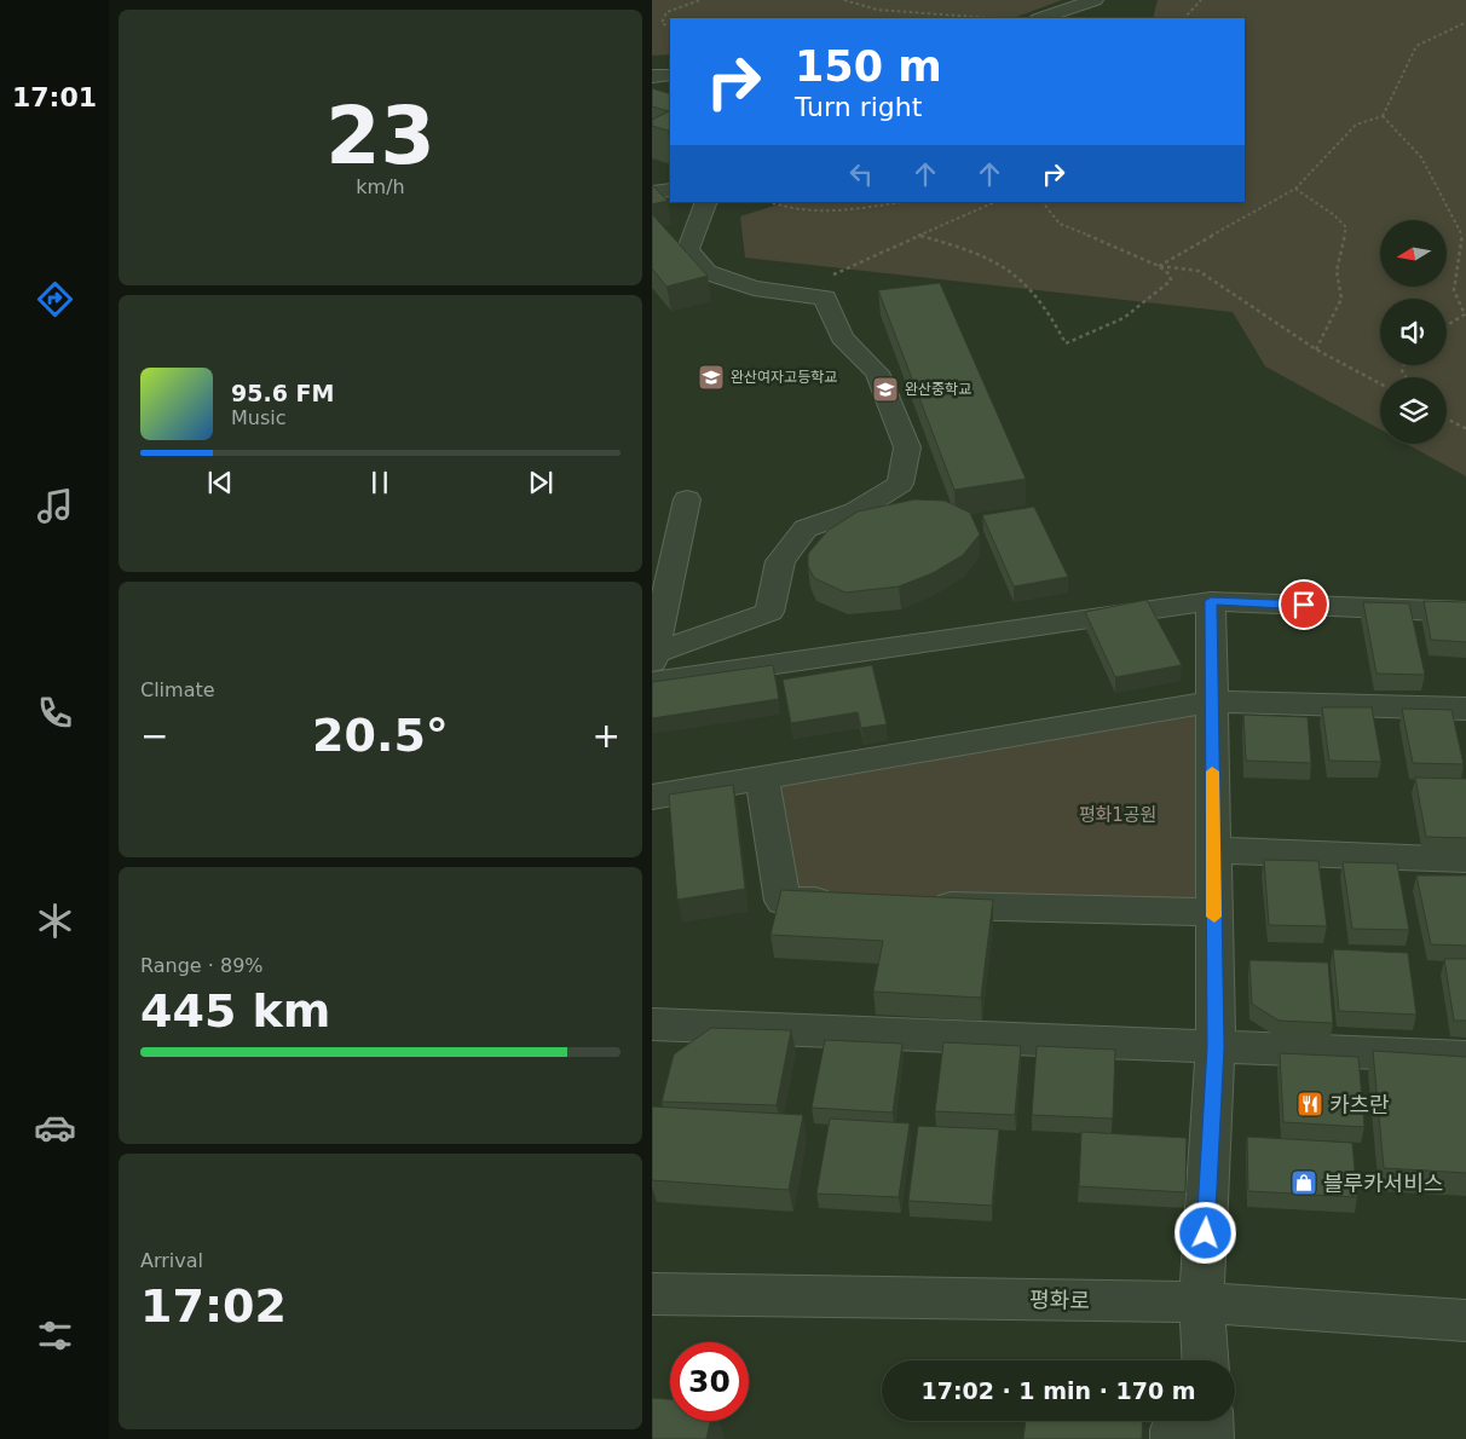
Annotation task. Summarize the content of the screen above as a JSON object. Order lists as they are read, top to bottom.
{
  "streets": {
    "street": ["평화로"]
  },
  "parks": ["평화1공원"],
  "places": {
    "school or university": ["완산여자고등학교", "완산중학교"],
    "restaurant": ["카츠란"],
    "shop": ["블루카서비스"]
  },
  "north": "left",
  "page": {
    "tabs": "17:01",
    "tile": [
      ["23", "km/h"],
      "Climate",
      ["Range · 89%", "445 km"],
      ["Arrival", "17:02"]
    ],
    "turn": ["150 m", "Turn right"],
    "song": ["95.6 FM", "Music"],
    "heat": ["−", "20.5°", "+"],
    "limit": "30",
    "trip": "17:02 · 1 min · 170 m"
  }
}
